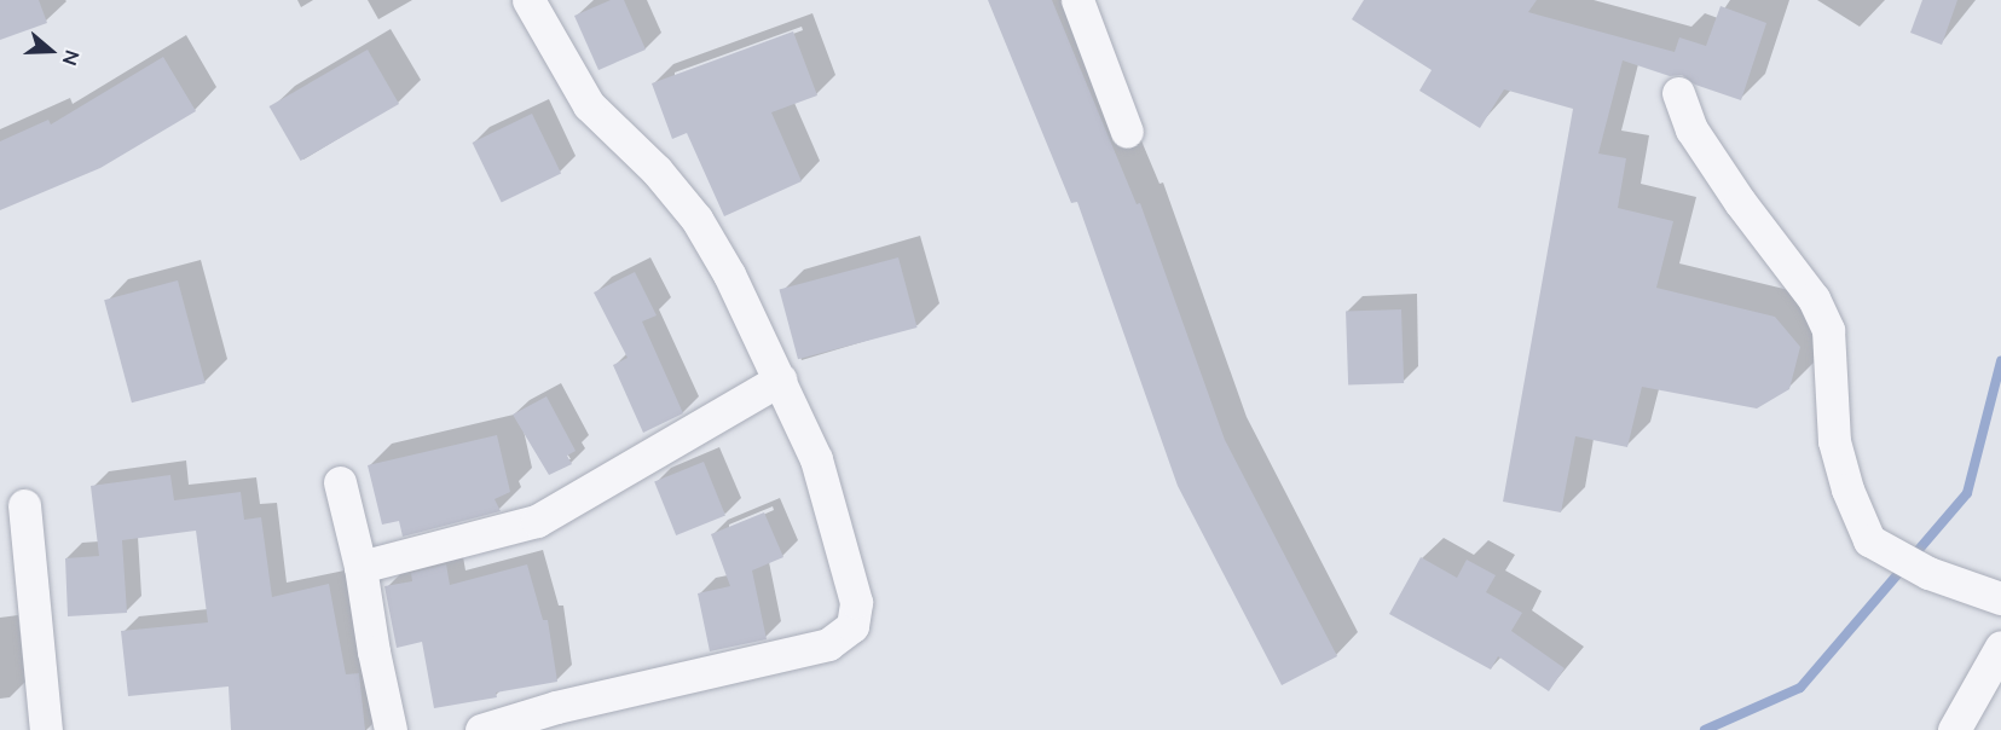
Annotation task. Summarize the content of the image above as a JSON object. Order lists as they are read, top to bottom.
{
  "north": "right"
}
